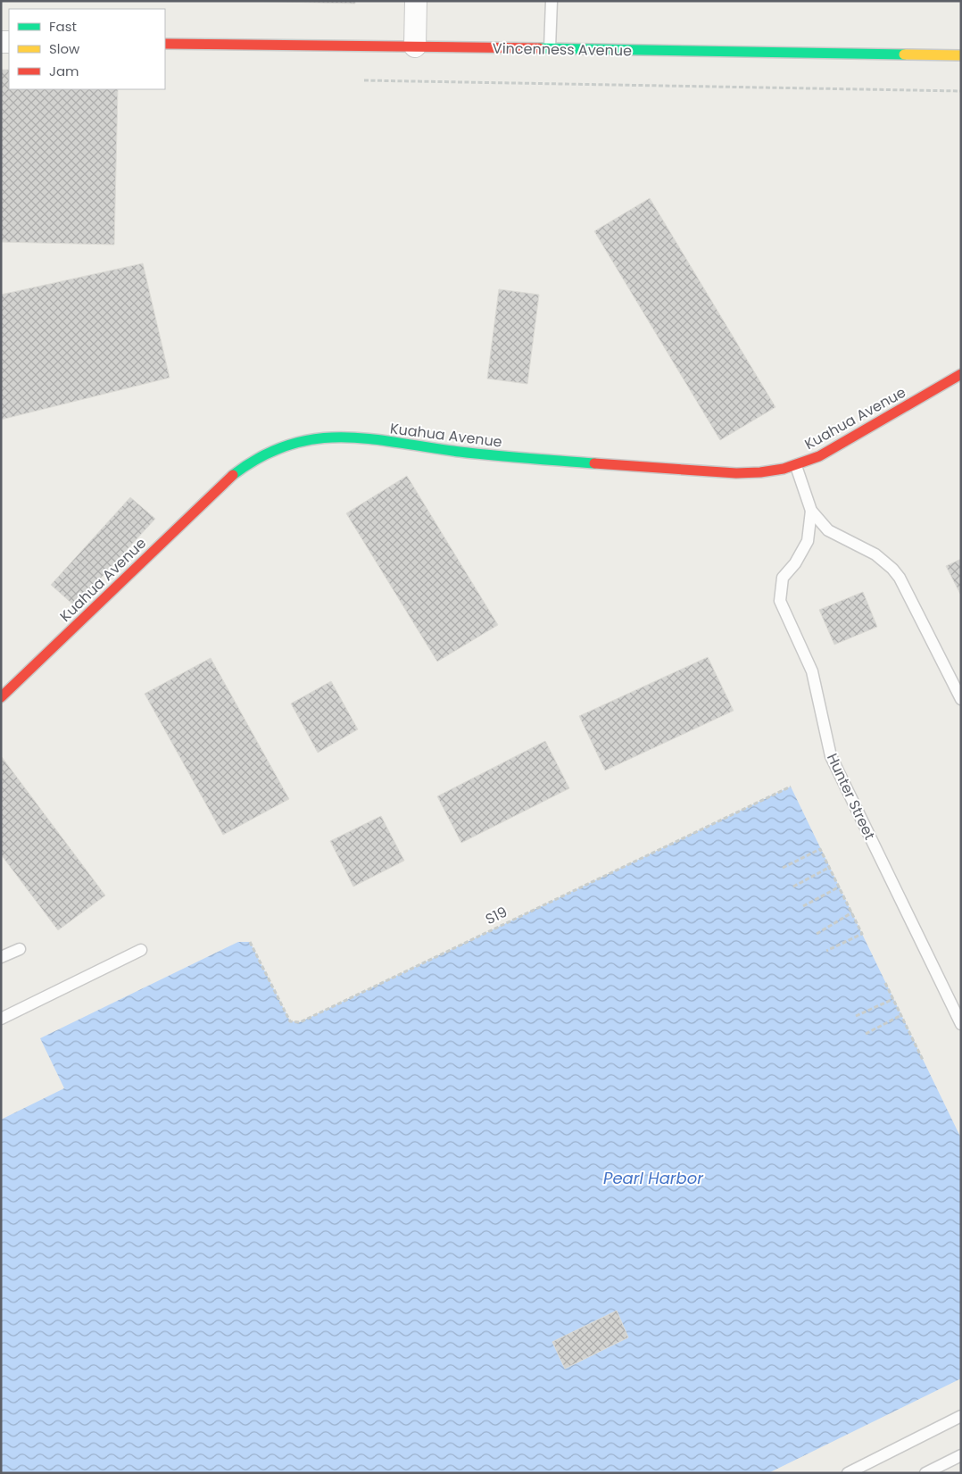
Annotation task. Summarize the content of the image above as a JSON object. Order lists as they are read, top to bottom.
{
  "streets": {
    "street": ["Vincenness Avenue", "Kuahua Avenue"],
    "lane": ["Hunter Street"],
    "path": ["S19"]
  },
  "water": ["Pearl Harbor"],
  "legend": ["Fast", "Slow", "Jam"]
}
